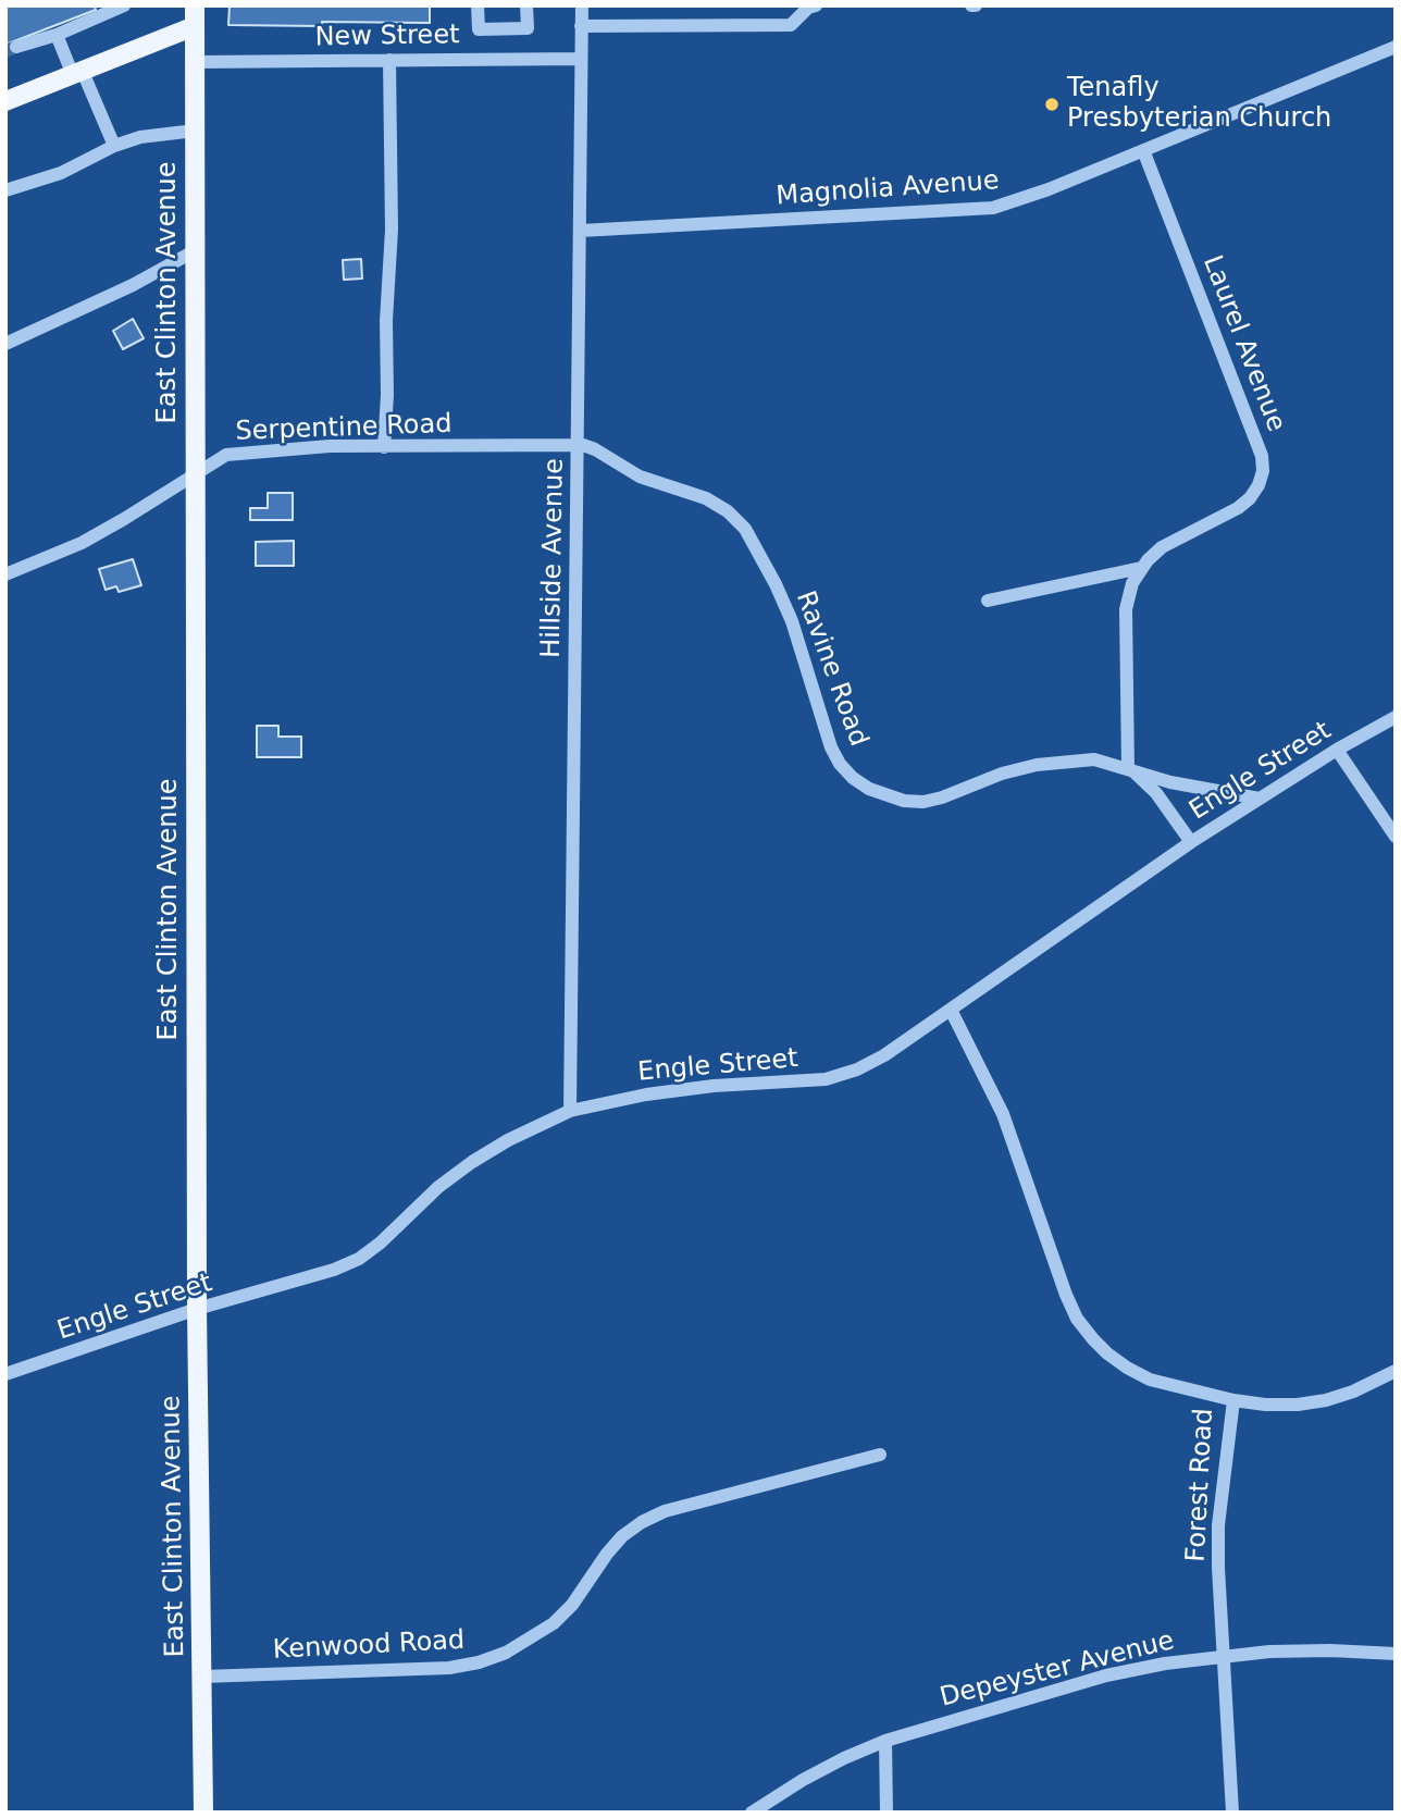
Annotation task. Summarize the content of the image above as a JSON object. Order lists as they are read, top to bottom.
{
  "streets": {
    "main road": ["East Clinton Avenue"],
    "street": [
      "New Street",
      "Magnolia Avenue",
      "Laurel Avenue",
      "Serpentine Road",
      "Hillside Avenue",
      "Ravine Road",
      "Engle Street",
      "Forest Road",
      "Kenwood Road",
      "Depeyster Avenue"
    ]
  },
  "crossings": [
    ["New Street", "East Clinton Avenue"],
    ["New Street", "Hillside Avenue"],
    ["Magnolia Avenue", "Laurel Avenue"],
    ["Magnolia Avenue", "Hillside Avenue"],
    ["East Clinton Avenue", "Serpentine Road"],
    ["East Clinton Avenue", "Engle Street"],
    ["East Clinton Avenue", "Kenwood Road"],
    ["Laurel Avenue", "Ravine Road"],
    ["Serpentine Road", "Hillside Avenue"],
    ["Serpentine Road", "Ravine Road"],
    ["Hillside Avenue", "Ravine Road"],
    ["Hillside Avenue", "Engle Street"],
    ["Ravine Road", "Engle Street"],
    ["Engle Street", "Forest Road"],
    ["Forest Road", "Depeyster Avenue"]
  ],
  "places": ["Tenafly Presbyterian Church"]
}
